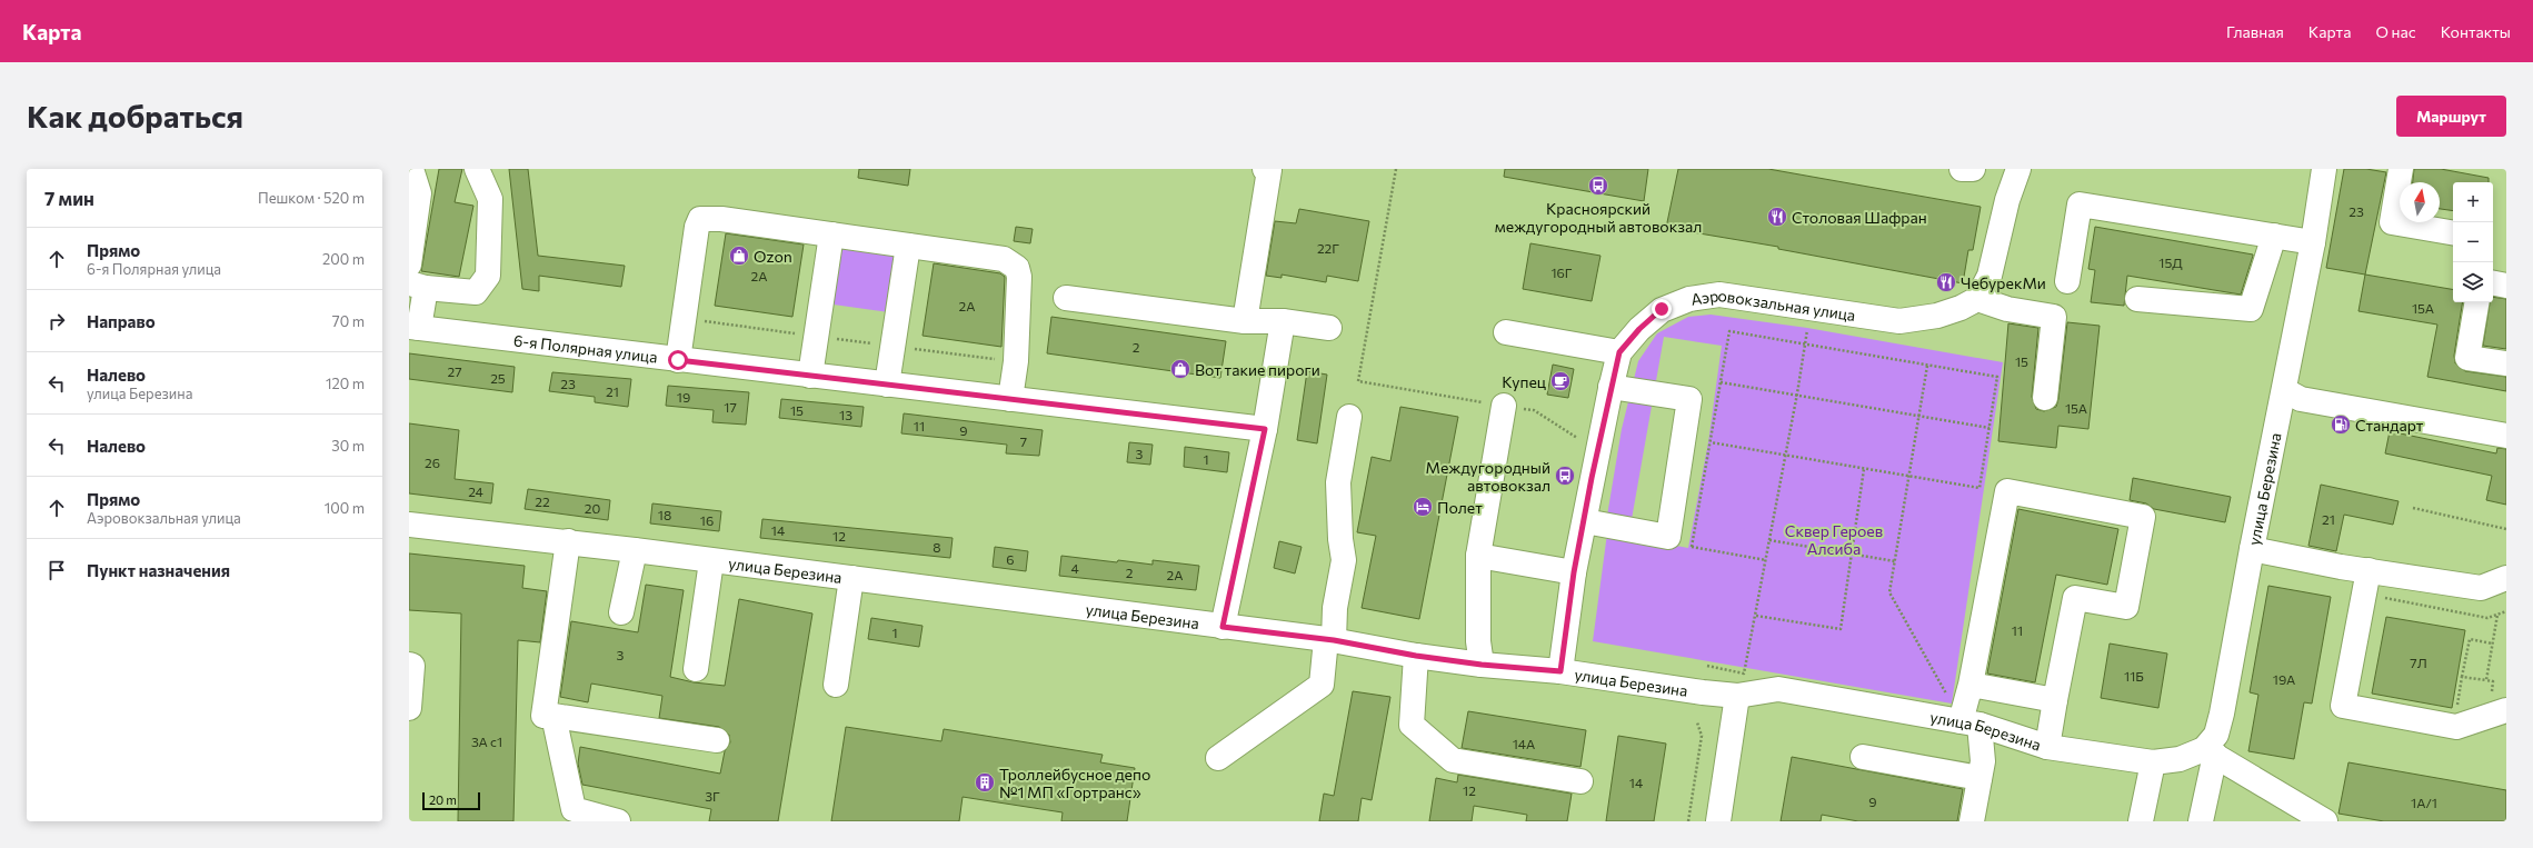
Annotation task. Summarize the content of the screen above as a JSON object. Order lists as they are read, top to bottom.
{
  "streets": {
    "street": ["Аэровокзальная улица", "6-я Полярная улица", "улица Березина"]
  },
  "crossings": [
    ["Аэровокзальная улица", "улица Березина"]
  ],
  "parks": ["Сквер Героев Алсиба"],
  "places": {
    "bus stop": ["Красноярский междугородный автовокзал", "Междугородный автовокзал"],
    "restaurant": ["Столовая Шафран", "ЧебурекМи"],
    "shop": ["Ozon", "Вот такие пироги"],
    "cafe": ["Купец"],
    "fuel station": ["Стандарт"],
    "hotel": ["Полет"],
    "building": ["Троллейбусное депо №1 МП «Гортранс»"]
  },
  "house_numbers": [
    "23",
    "22Г",
    "15Д",
    "16Г",
    "2А",
    "2А",
    "15А",
    "2",
    "15",
    "27",
    "25",
    "23",
    "21",
    "19",
    "17",
    "15А",
    "15",
    "13",
    "11",
    "9",
    "7",
    "3",
    "1",
    "26",
    "24",
    "22",
    "20",
    "18",
    "21",
    "16",
    "14",
    "12",
    "8",
    "6",
    "4",
    "2",
    "2А",
    "11",
    "1",
    "3",
    "7Л",
    "11Б",
    "19А",
    "3А с1",
    "14А",
    "14",
    "12",
    "3Г",
    "9",
    "1А/1"
  ],
  "scale_bar": "20 m",
  "north": "top",
  "page": {
    "header": "Карта",
    "nav": [
      "Главная",
      "Карта",
      "О нас",
      "Контакты"
    ],
    "buttons": "Маршрут",
    "title": "Как добраться",
    "heading": ["7 мин", "Пешком · 520 m"],
    "map_buttons": ["+", "−"],
    "list": [
      ["Прямо", "6-я Полярная улица", "200 m"],
      ["Направо", "70 m"],
      ["Налево", "улица Березина", "120 m"],
      ["Налево", "30 m"],
      ["Прямо", "Аэровокзальная улица", "100 m"],
      "Пункт назначения"
    ],
    "scale": "20 m"
  }
}
